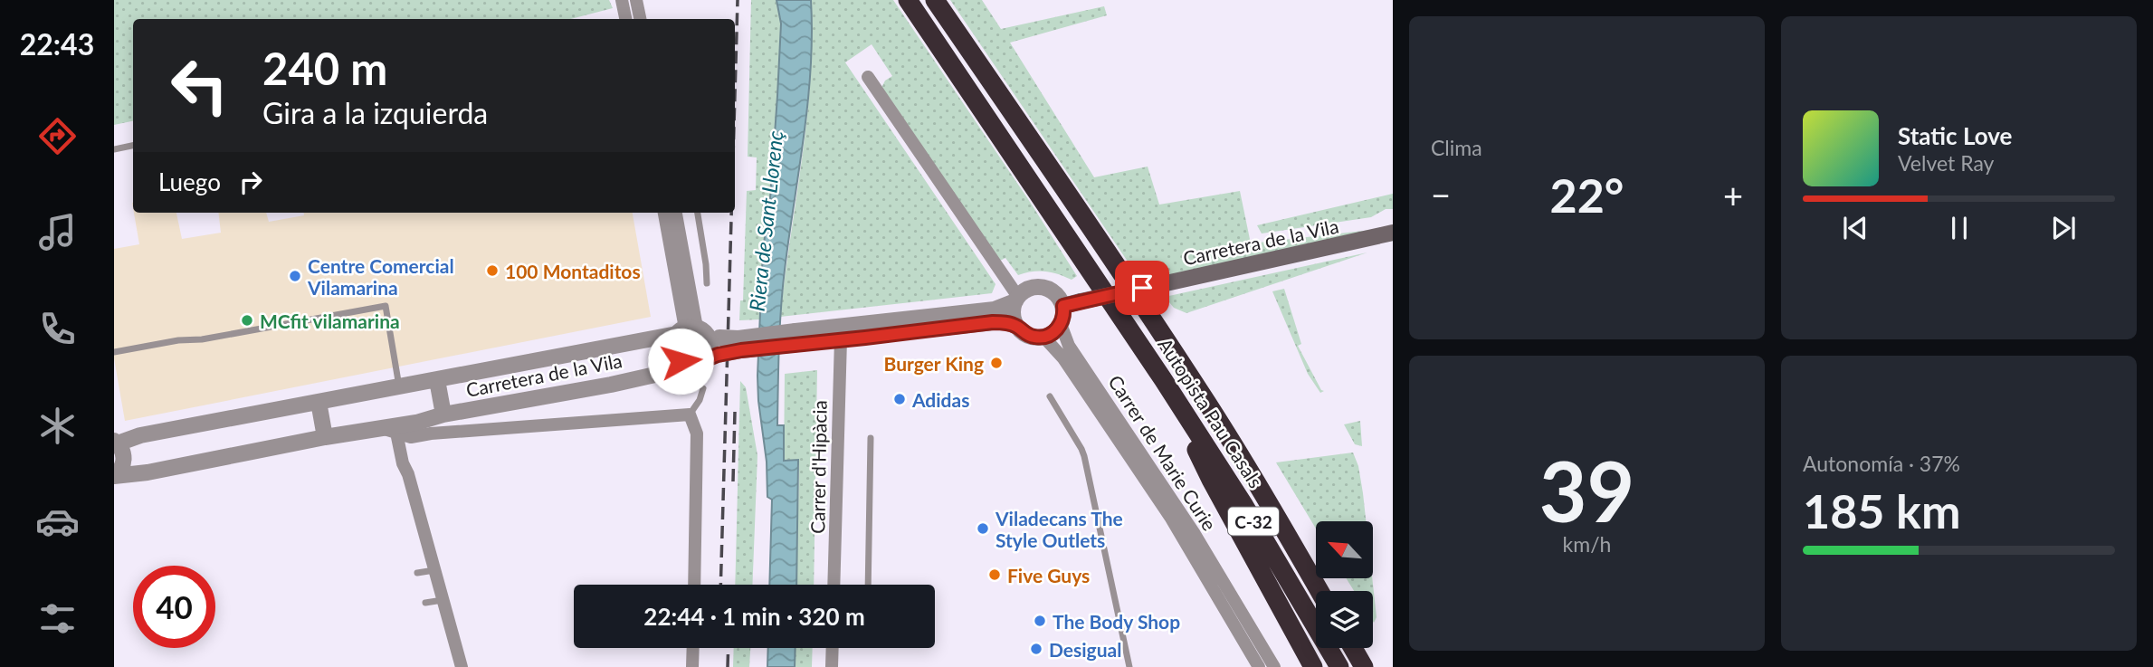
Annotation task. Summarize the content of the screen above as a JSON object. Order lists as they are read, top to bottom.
{
  "streets": {
    "highway": ["Autopista Pau Casals", "C-32"],
    "main road": ["Carretera de la Vila"],
    "street": ["Carrer de Marie Curie", "Carrer d'Hipàcia"]
  },
  "crossings": [
    ["Carretera de la Vila", "Carrer de Marie Curie"],
    ["Carretera de la Vila", "Carrer d'Hipàcia"]
  ],
  "water": ["Riera de Sant Llorenç"],
  "places": [
    "100 Montaditos",
    "Centre Comercial Vilamarina",
    "MCfit vilamarina",
    "Burger King",
    "Adidas",
    "Viladecans The Style Outlets",
    "Five Guys",
    "The Body Shop",
    "Desigual"
  ],
  "north": "top left",
  "page": {
    "tabs": "22:43",
    "tile": [
      "Clima",
      ["39", "km/h"],
      ["Autonomía · 37%", "185 km"]
    ],
    "turn": ["240 m", "Gira a la izquierda"],
    "song": ["Static Love", "Velvet Ray"],
    "then": "Luego",
    "heat": ["−", "22°", "+"],
    "limit": "40",
    "trip": "22:44 · 1 min · 320 m"
  }
}
